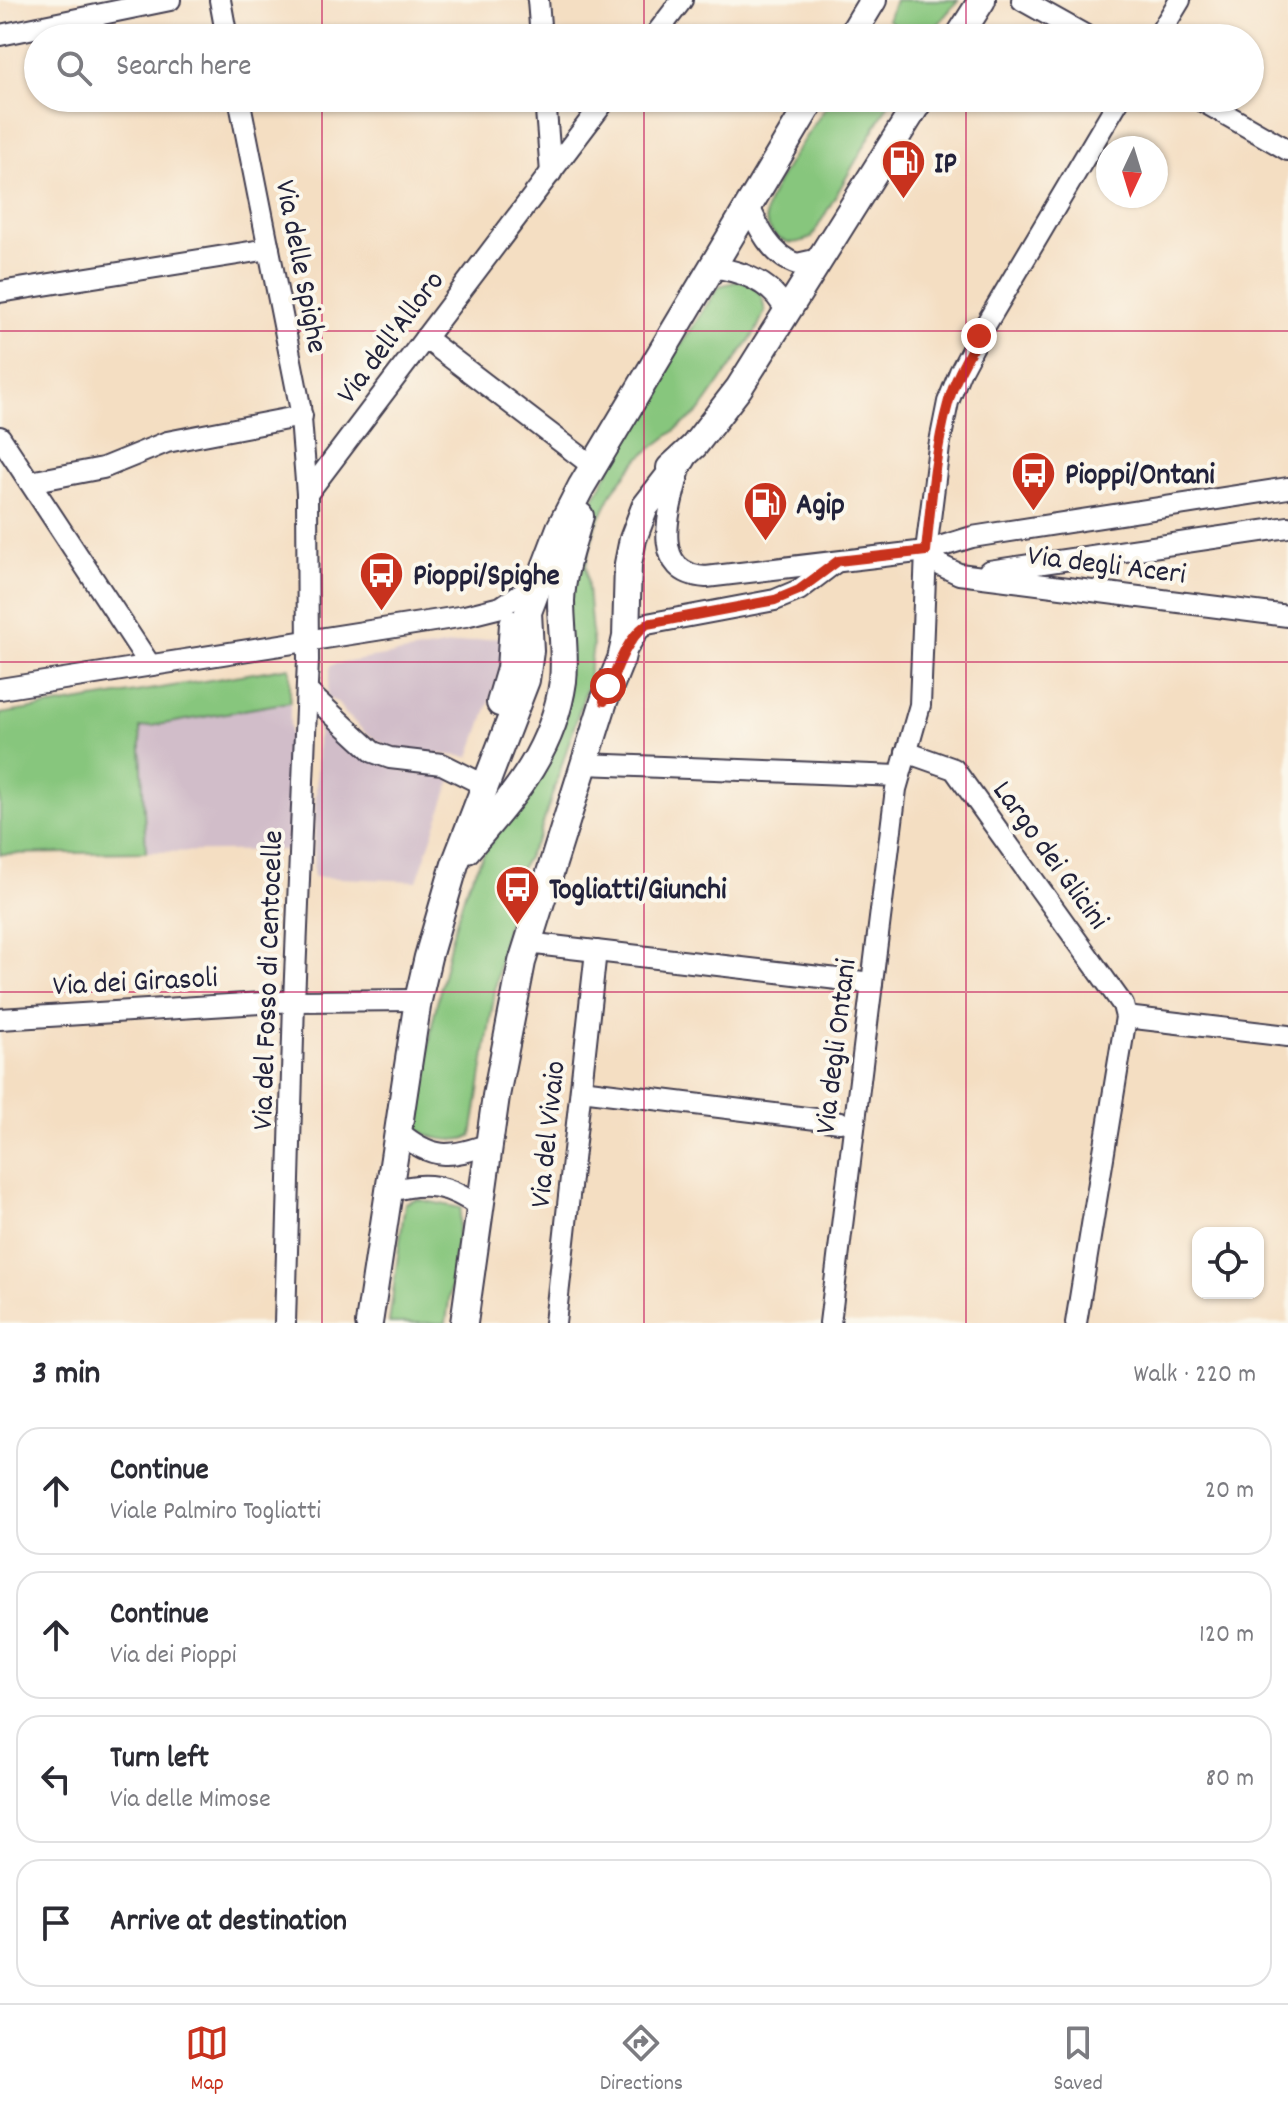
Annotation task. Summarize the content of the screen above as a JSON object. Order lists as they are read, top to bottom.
{
  "streets": {
    "street": [
      "Via delle Spighe",
      "Via dell'Alloro",
      "Via degli Aceri",
      "Largo dei Glicini",
      "Via dei Girasoli",
      "Via del Fosso di Centocelle",
      "Via degli Ontani",
      "Via del Vivaio"
    ]
  },
  "crossings": [
    ["Via delle Spighe", "Via dell'Alloro"],
    ["Via degli Aceri", "Via degli Ontani"],
    ["Largo dei Glicini", "Via degli Ontani"],
    ["Via dei Girasoli", "Via del Fosso di Centocelle"]
  ],
  "places": {
    "fuel station": ["IP", "Agip"],
    "bus stop": ["Pioppi/Ontani", "Pioppi/Spighe", "Togliatti/Giunchi"]
  },
  "north": "bottom",
  "page": {
    "search": "Search here",
    "heading": ["3 min", "Walk · 220 m"],
    "list": [
      ["Continue", "Viale Palmiro Togliatti", "20 m"],
      ["Continue", "Via dei Pioppi", "120 m"],
      ["Turn left", "Via delle Mimose", "80 m"],
      "Arrive at destination"
    ],
    "nav": ["Map", "Directions", "Saved"]
  }
}
